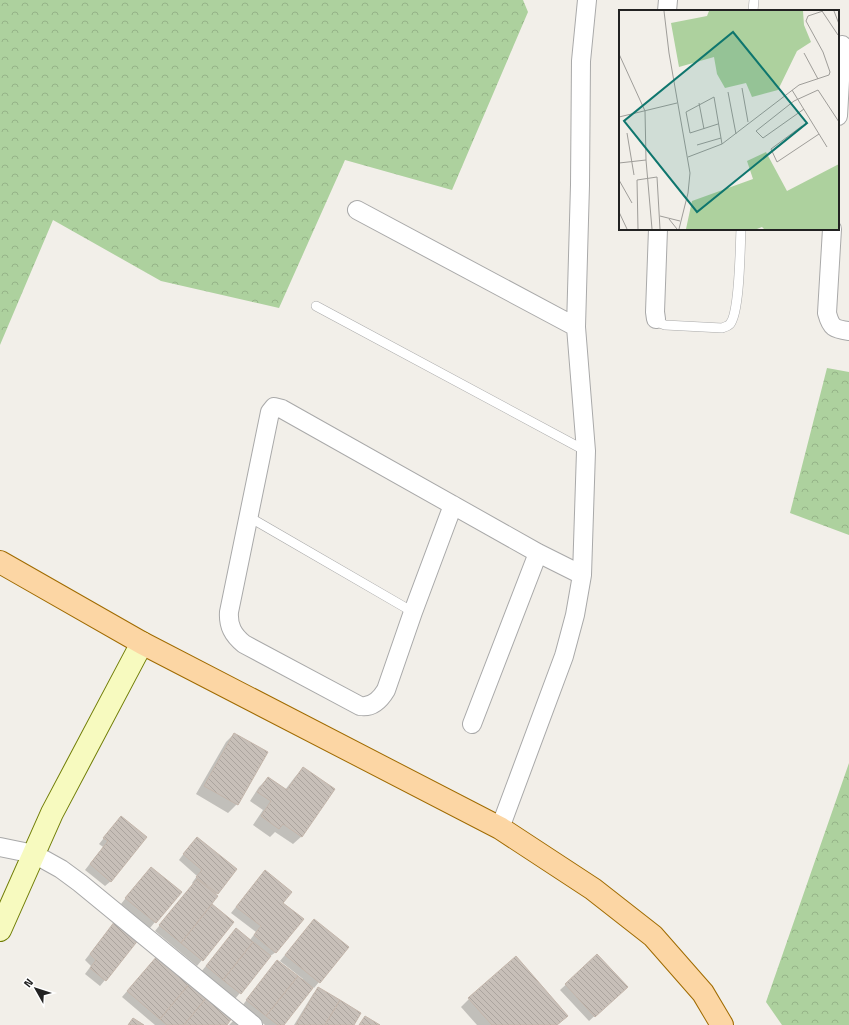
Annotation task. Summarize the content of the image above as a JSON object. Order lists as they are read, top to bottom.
{
  "north": "top left"
}
